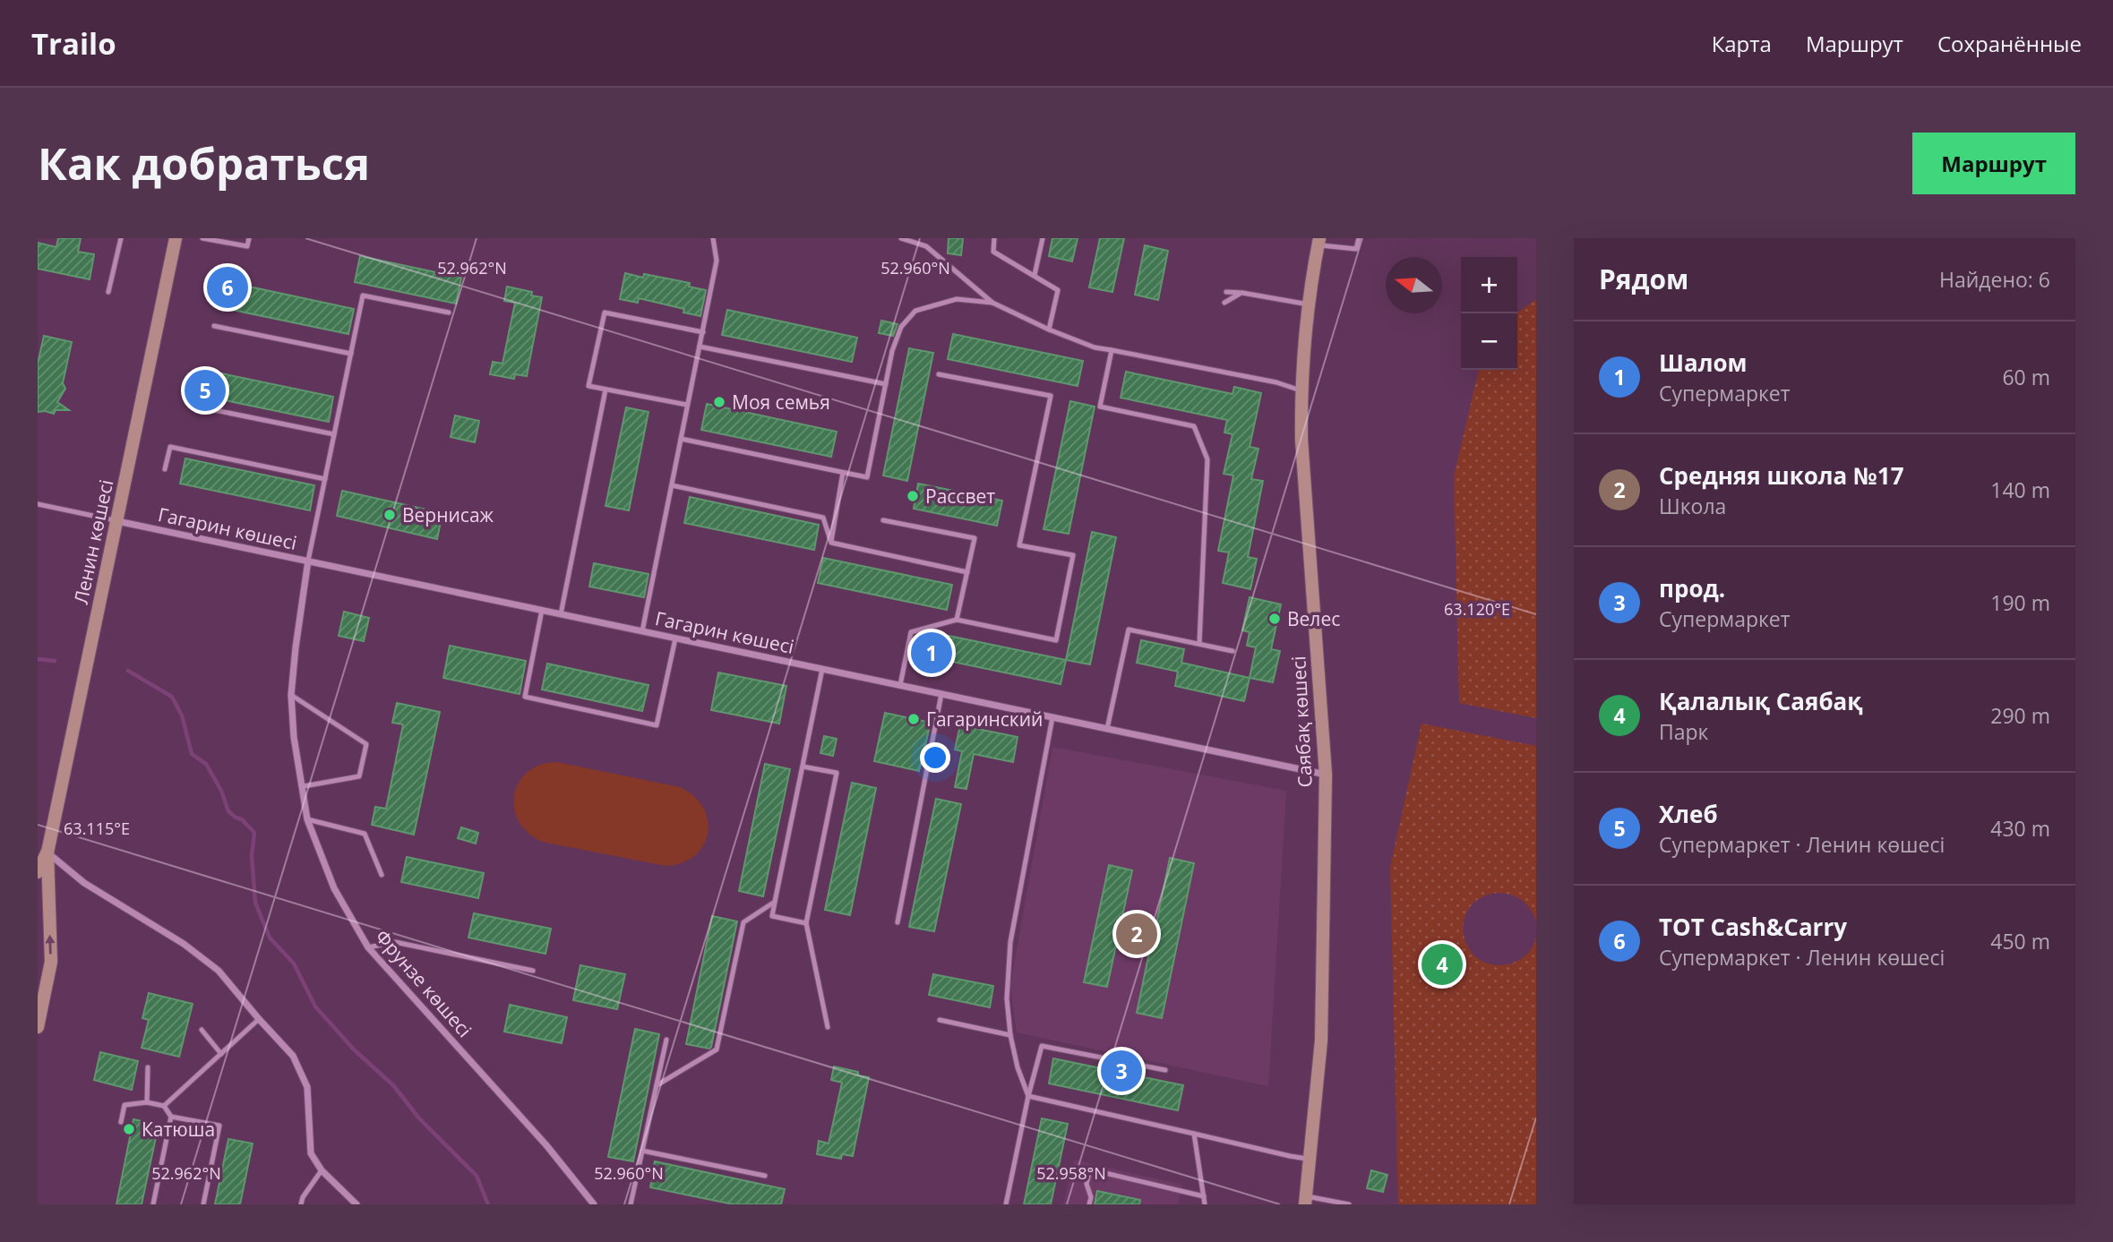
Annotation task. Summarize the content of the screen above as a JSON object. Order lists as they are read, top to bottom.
{
  "streets": {
    "street": [
      "Гагарин көшесі",
      "Ленин көшесі",
      "Саябақ көшесі",
      "Фрунзе көшесі"
    ]
  },
  "crossings": [
    ["Гагарин көшесі", "Ленин көшесі"],
    ["Гагарин көшесі", "Саябақ көшесі"],
    ["Гагарин көшесі", "Фрунзе көшесі"]
  ],
  "places": [
    "Моя семья",
    "Рассвет",
    "Вернисаж",
    "Велес",
    "Гагаринский",
    "Катюша"
  ],
  "north": "left",
  "page": {
    "header": "Trailo",
    "nav": ["Карта", "Маршрут", "Сохранённые"],
    "buttons": "Маршрут",
    "title": "Как добраться",
    "heading": ["Рядом", "Найдено: 6"],
    "map_buttons": ["+", "−"],
    "pins": [
      "6",
      "5",
      "1",
      "2",
      "4",
      "3"
    ],
    "list": [
      {
        "mark": "1",
        "name": "Шалом",
        "note": "Супермаркет",
        "value": "60 m"
      },
      {
        "mark": "2",
        "name": "Средняя школа №17",
        "note": "Школа",
        "value": "140 m"
      },
      {
        "mark": "3",
        "name": "прод.",
        "note": "Супермаркет",
        "value": "190 m"
      },
      {
        "mark": "4",
        "name": "Қалалық Саябақ",
        "note": "Парк",
        "value": "290 m"
      },
      {
        "mark": "5",
        "name": "Хлеб",
        "note": "Супермаркет · Ленин көшесі",
        "value": "430 m"
      },
      {
        "mark": "6",
        "name": "ТОТ Cash&Carry",
        "note": "Супермаркет · Ленин көшесі",
        "value": "450 m"
      }
    ]
  },
  "coordinates": [
    "52.962°N",
    "52.960°N",
    "63.120°E",
    "63.115°E",
    "52.958°N"
  ]
}
